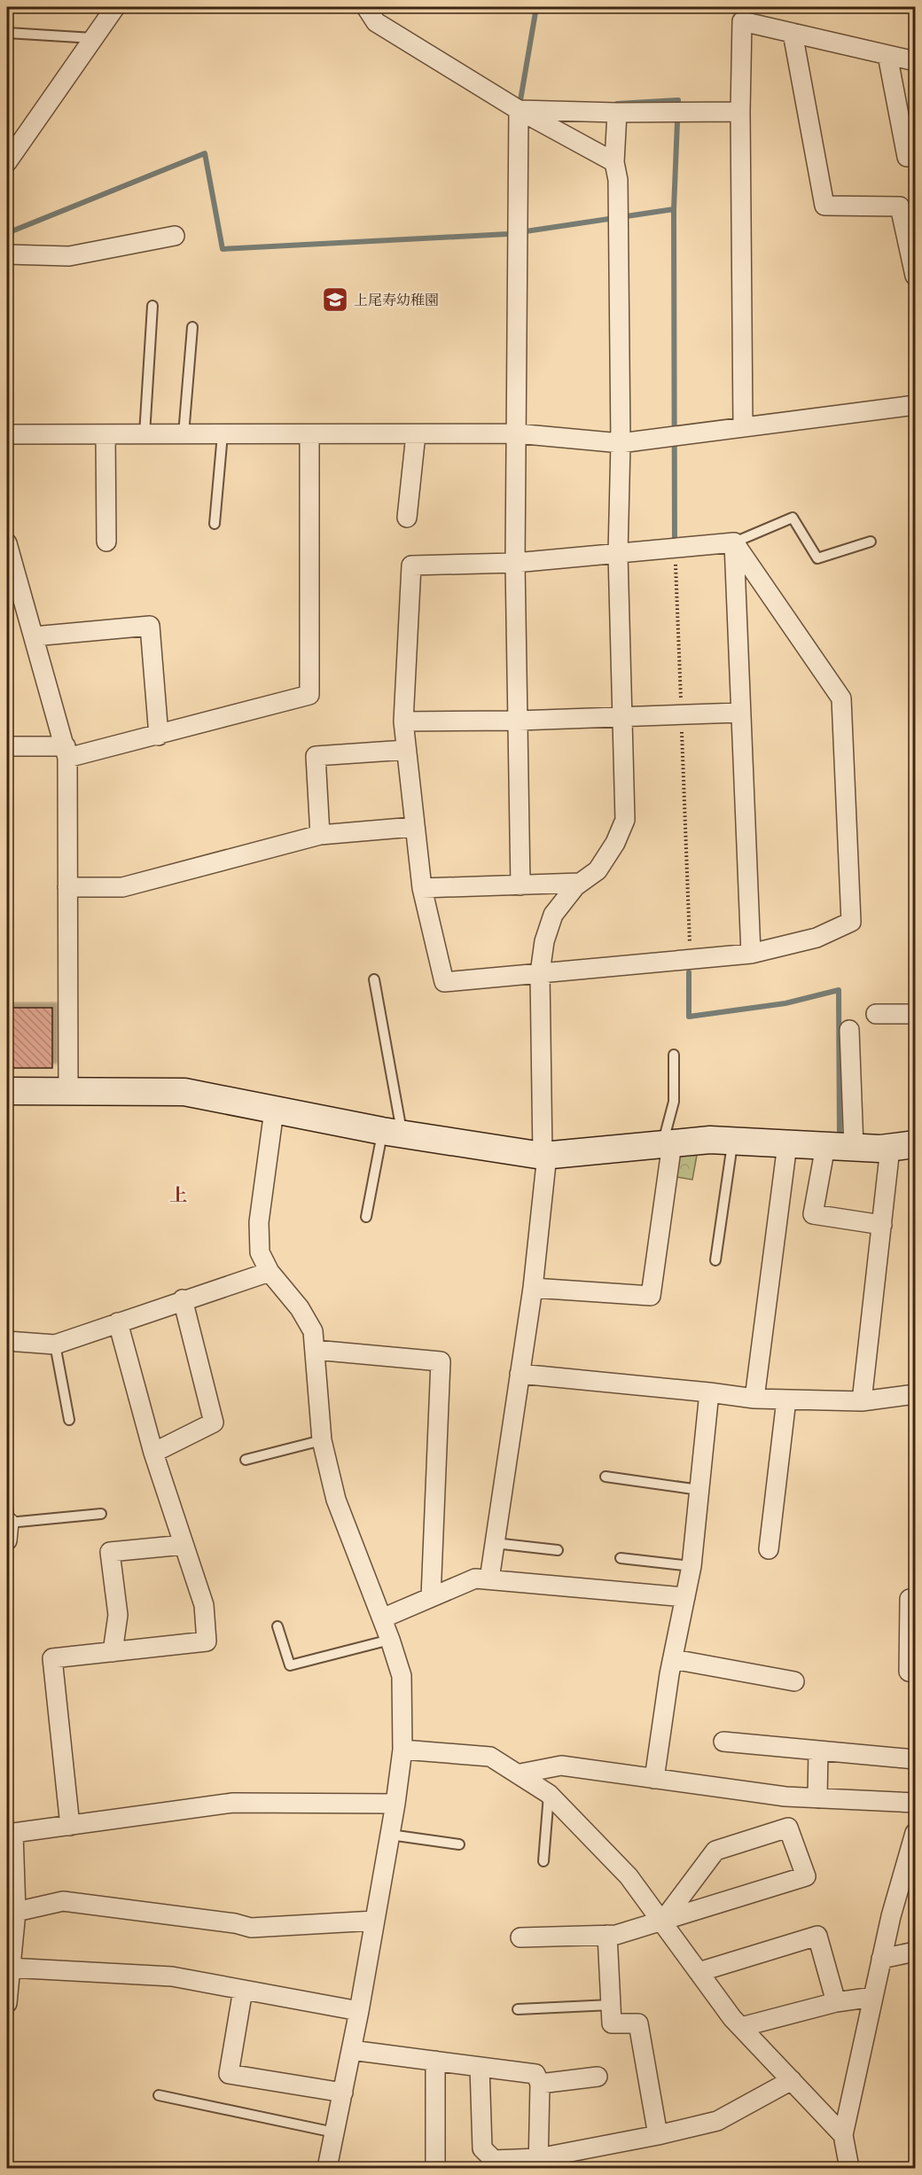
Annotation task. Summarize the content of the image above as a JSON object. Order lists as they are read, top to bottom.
{
  "districts": ["上"],
  "places": {
    "school or university": ["上尾寿幼稚園"]
  }
}
